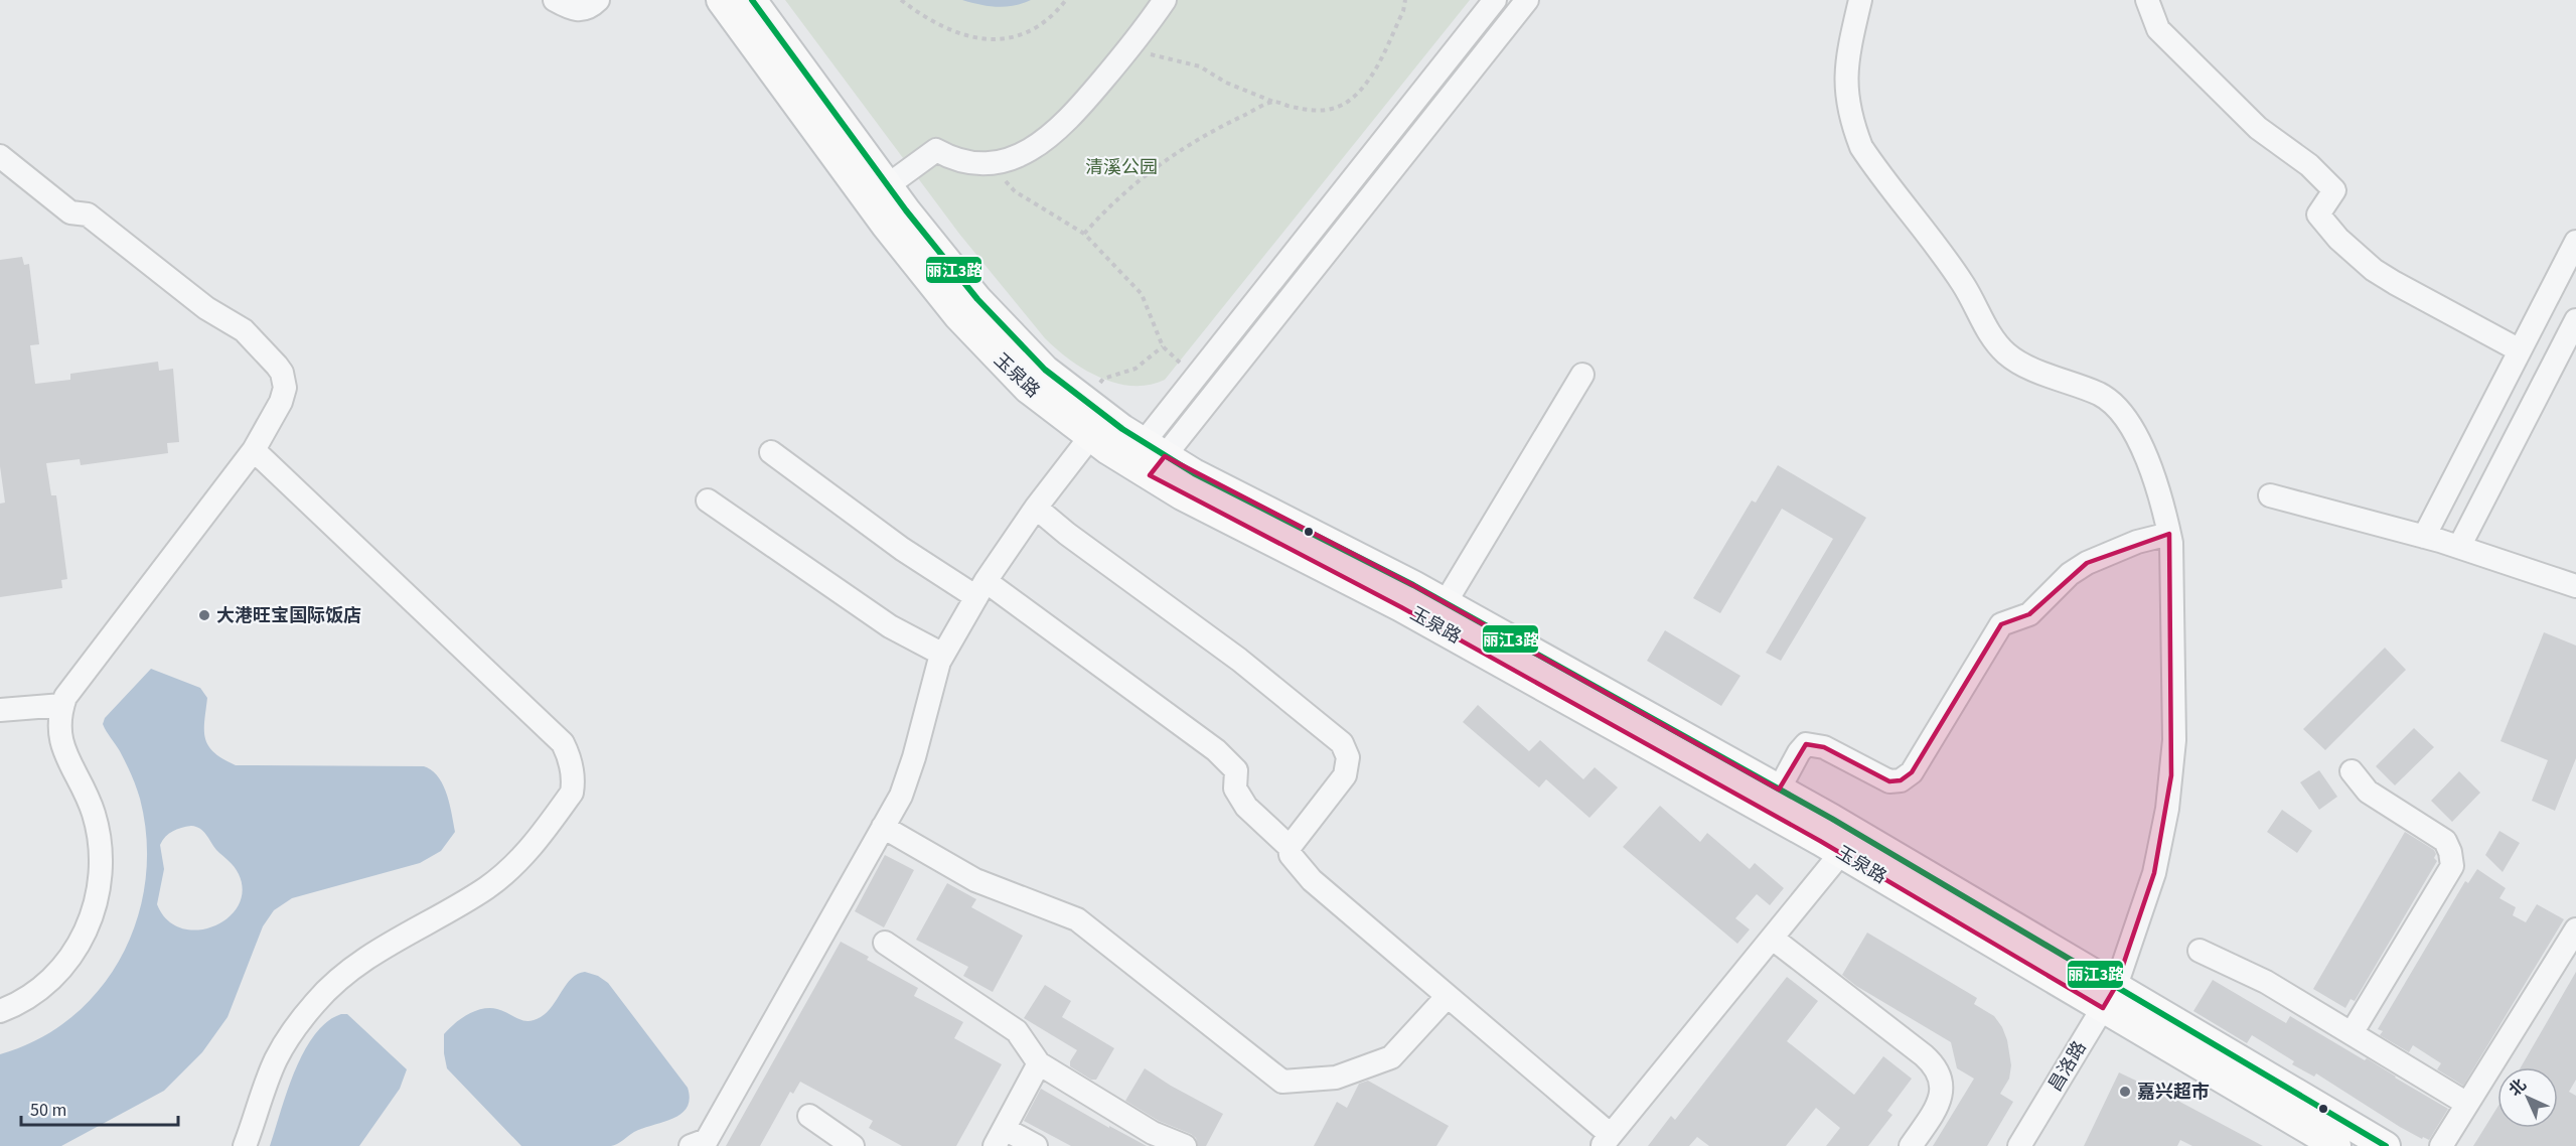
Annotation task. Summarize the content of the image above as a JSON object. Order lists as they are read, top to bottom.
{
  "streets": {
    "main road": ["玉泉路"],
    "street": ["昌洛路"]
  },
  "crossings": [
    ["玉泉路", "昌洛路"]
  ],
  "parks": ["清溪公园"],
  "places": ["大港旺宝国际饭店", "嘉兴超市"],
  "lines": ["transit line 丽江3路"],
  "scale_bar": "50 m",
  "north": "top left"
}
